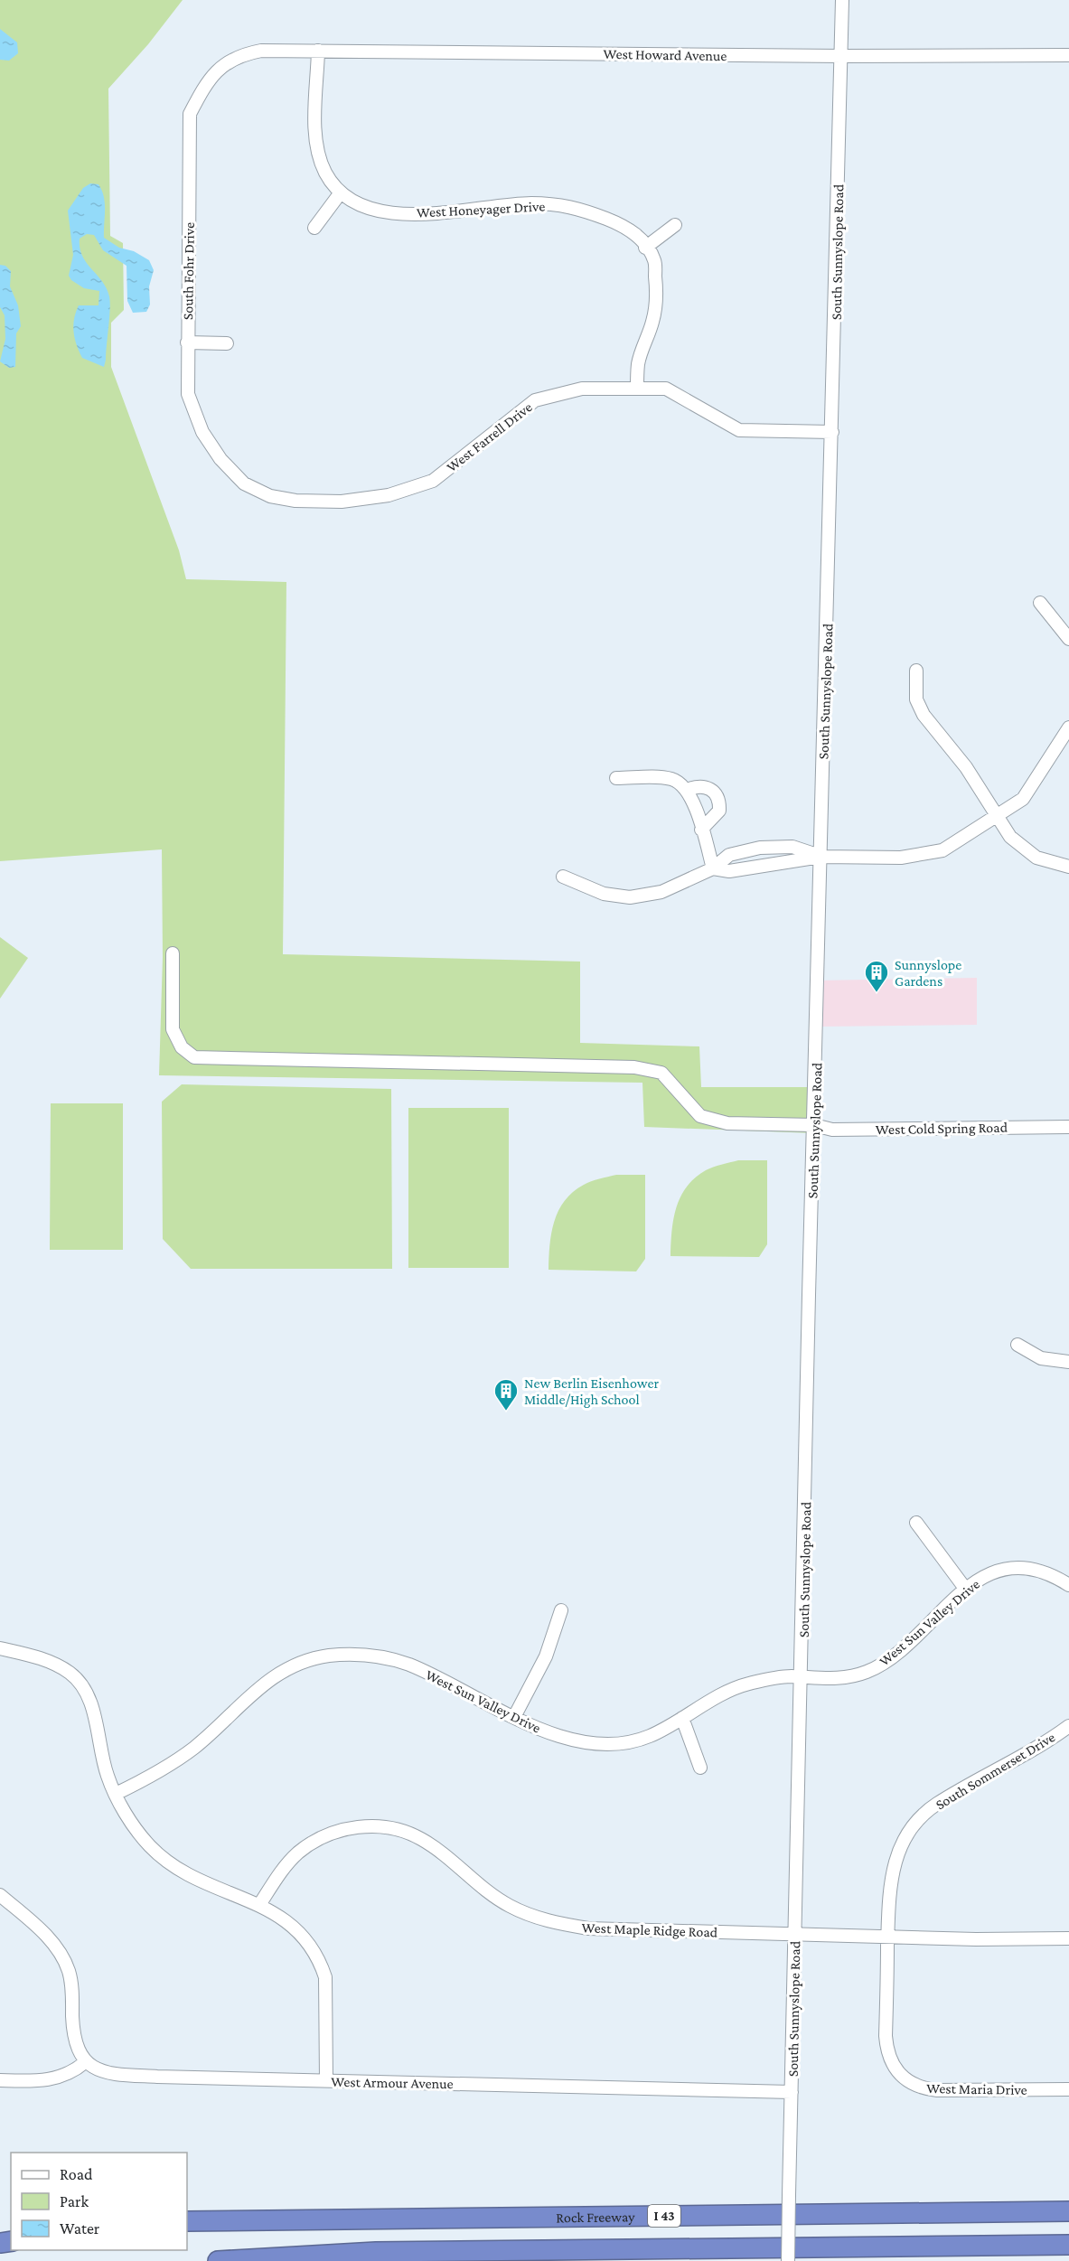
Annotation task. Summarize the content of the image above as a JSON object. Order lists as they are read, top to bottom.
{
  "streets": {
    "highway": ["Rock Freeway", "I 43"],
    "street": [
      "West Howard Avenue",
      "West Honeyager Drive",
      "South Sunnyslope Road",
      "South Fohr Drive",
      "West Farrell Drive",
      "West Cold Spring Road",
      "West Sun Valley Drive",
      "South Sommerset Drive",
      "West Maple Ridge Road",
      "West Armour Avenue",
      "West Maria Drive"
    ]
  },
  "crossings": [
    ["West Howard Avenue", "West Honeyager Drive"],
    ["West Howard Avenue", "South Sunnyslope Road"],
    ["West Howard Avenue", "South Fohr Drive"],
    ["West Honeyager Drive", "West Farrell Drive"],
    ["South Sunnyslope Road", "West Farrell Drive"],
    ["South Sunnyslope Road", "West Cold Spring Road"],
    ["South Sunnyslope Road", "West Sun Valley Drive"],
    ["South Sunnyslope Road", "West Maple Ridge Road"],
    ["South Sunnyslope Road", "West Armour Avenue"],
    ["South Fohr Drive", "West Farrell Drive"],
    ["South Sommerset Drive", "West Maple Ridge Road"]
  ],
  "places": {
    "building": ["Sunnyslope Gardens", "New Berlin Eisenhower Middle/High School"]
  },
  "legend": ["Road", "Park", "Water"]
}
